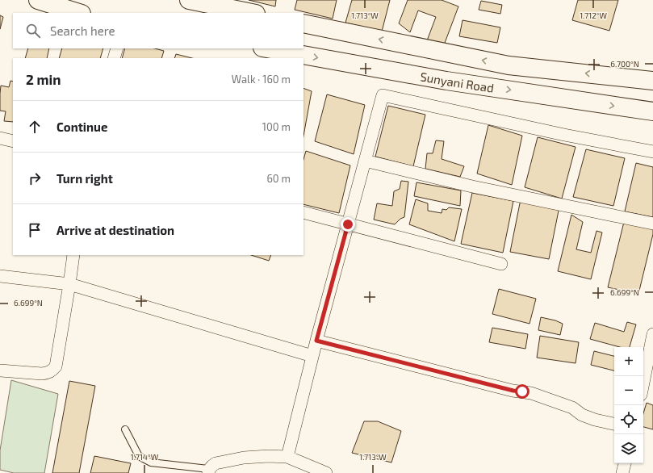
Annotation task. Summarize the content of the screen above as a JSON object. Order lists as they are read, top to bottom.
{
  "streets": {
    "main road": ["Sunyani Road"]
  },
  "page": {
    "search": "Search here",
    "heading": ["2 min", "Walk · 160 m"],
    "list": [
      ["Continue", "100 m"],
      ["Turn right", "60 m"],
      "Arrive at destination"
    ],
    "map_buttons": ["+", "−"]
  },
  "coordinates": [
    "1.713°W",
    "1.712°W",
    "6.700°N",
    "6.699°N",
    "1.714°W"
  ]
}
